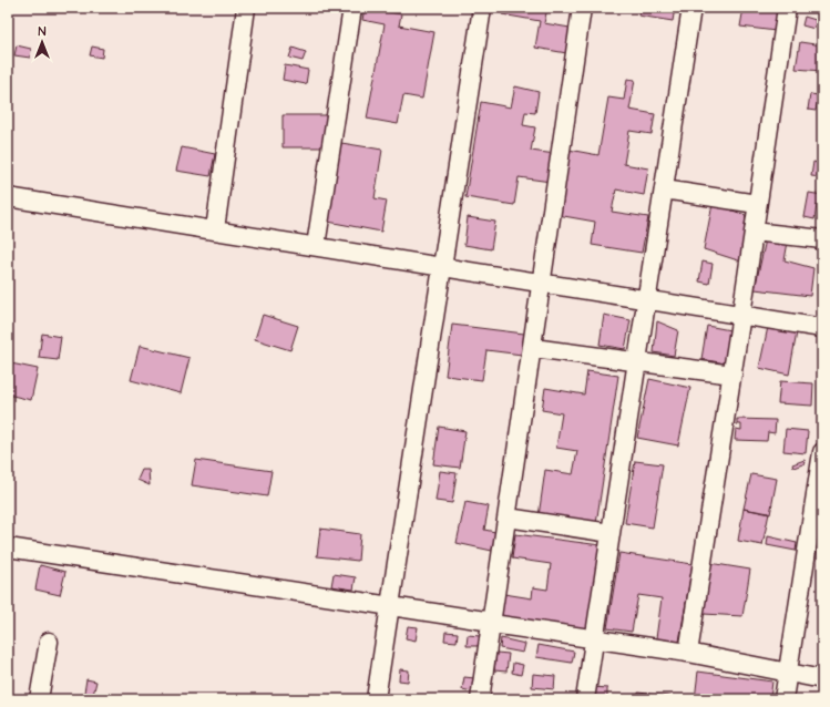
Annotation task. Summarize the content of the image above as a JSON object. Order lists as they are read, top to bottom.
{
  "north": "top"
}
